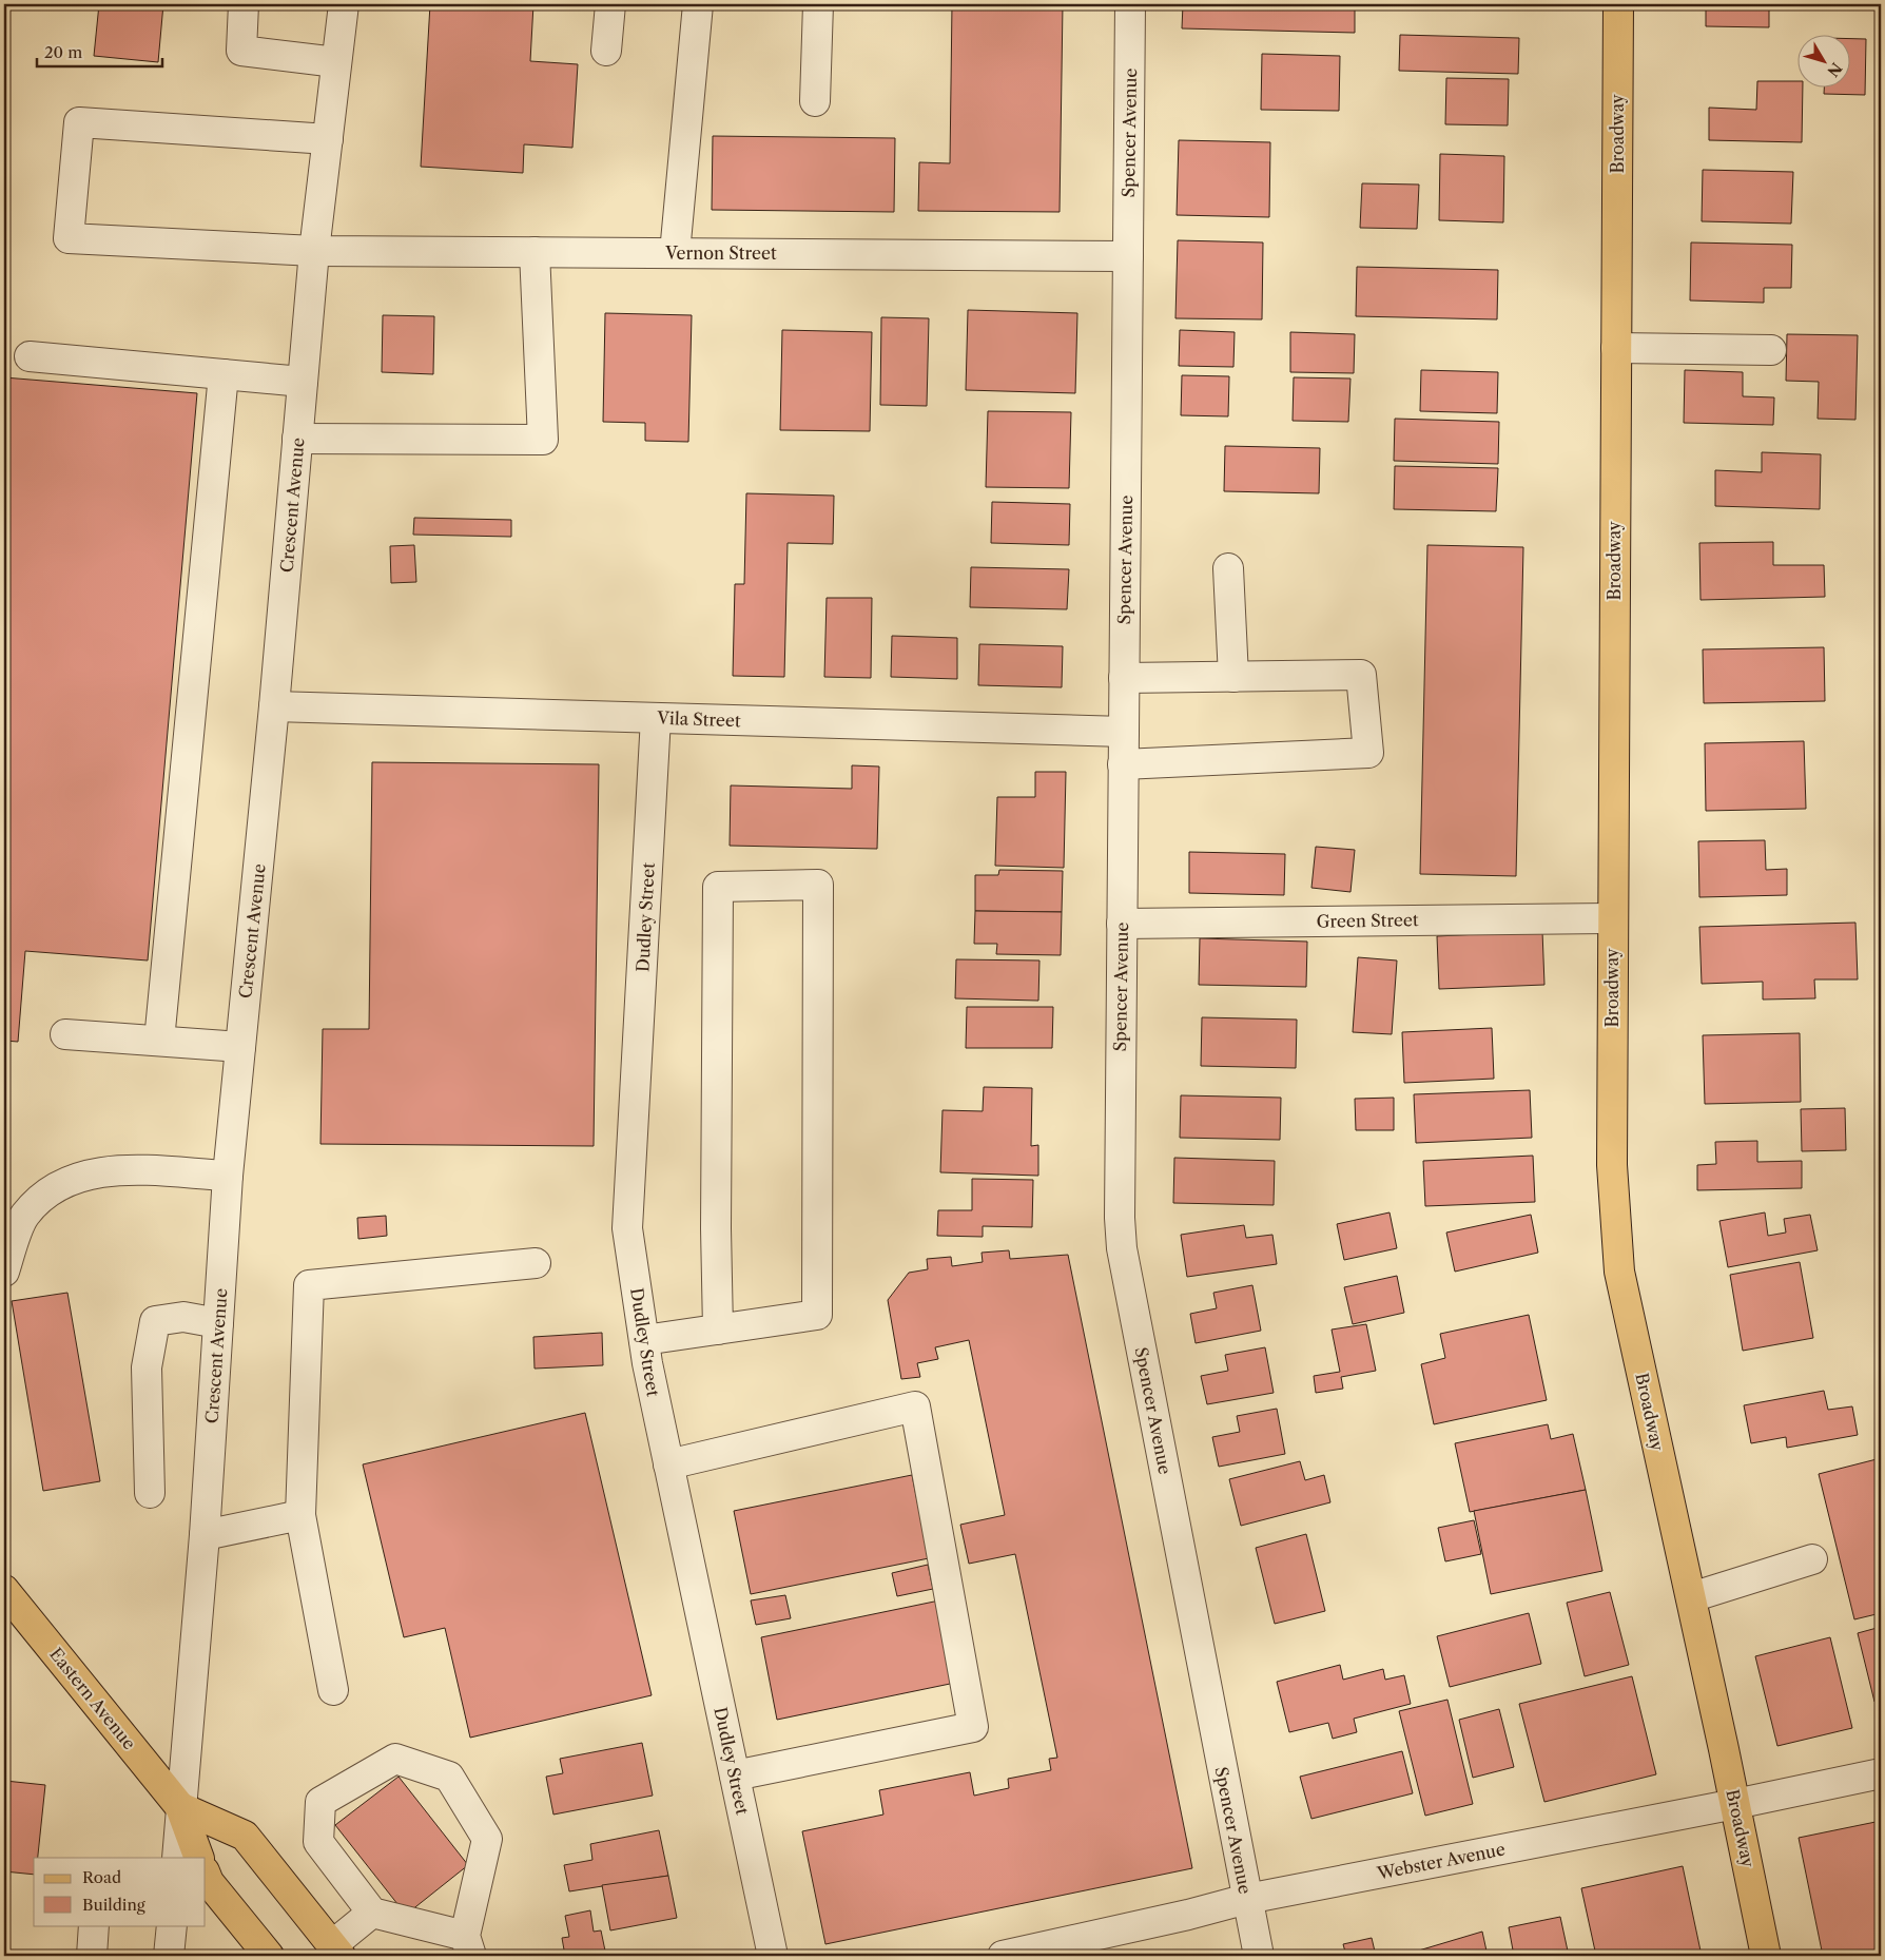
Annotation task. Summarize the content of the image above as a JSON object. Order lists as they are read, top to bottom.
{
  "streets": {
    "main road": ["Broadway", "Eastern Avenue"],
    "street": [
      "Spencer Avenue",
      "Vernon Street",
      "Crescent Avenue",
      "Vila Street",
      "Dudley Street",
      "Green Street",
      "Webster Avenue"
    ]
  },
  "crossings": [
    ["Spencer Avenue", "Vernon Street"],
    ["Spencer Avenue", "Vila Street"],
    ["Spencer Avenue", "Green Street"],
    ["Spencer Avenue", "Webster Avenue"],
    ["Broadway", "Green Street"],
    ["Broadway", "Webster Avenue"],
    ["Vernon Street", "Crescent Avenue"],
    ["Crescent Avenue", "Vila Street"],
    ["Crescent Avenue", "Eastern Avenue"],
    ["Vila Street", "Dudley Street"]
  ],
  "legend": ["Road", "Building"],
  "scale_bar": "20 m",
  "north": "bottom right"
}
